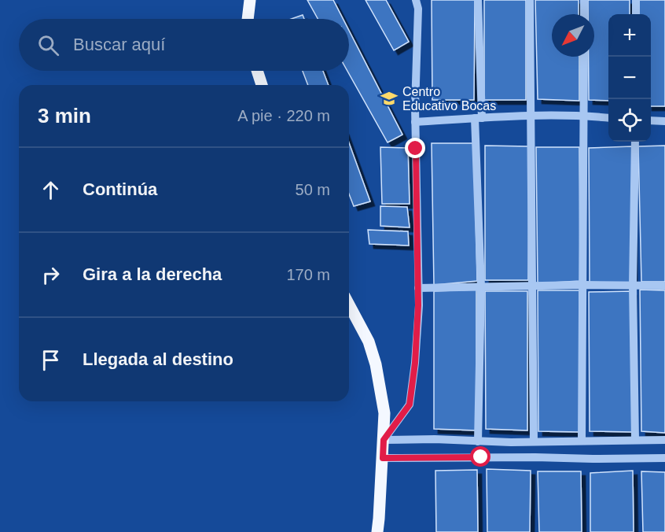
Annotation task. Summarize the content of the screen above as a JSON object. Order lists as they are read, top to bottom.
{
  "places": {
    "school or university": ["Centro Educativo Bocas"]
  },
  "north": "bottom left",
  "page": {
    "map_buttons": ["+", "−"],
    "search": "Buscar aquí",
    "heading": ["3 min", "A pie · 220 m"],
    "list": [
      ["Continúa", "50 m"],
      ["Gira a la derecha", "170 m"],
      "Llegada al destino"
    ]
  }
}
